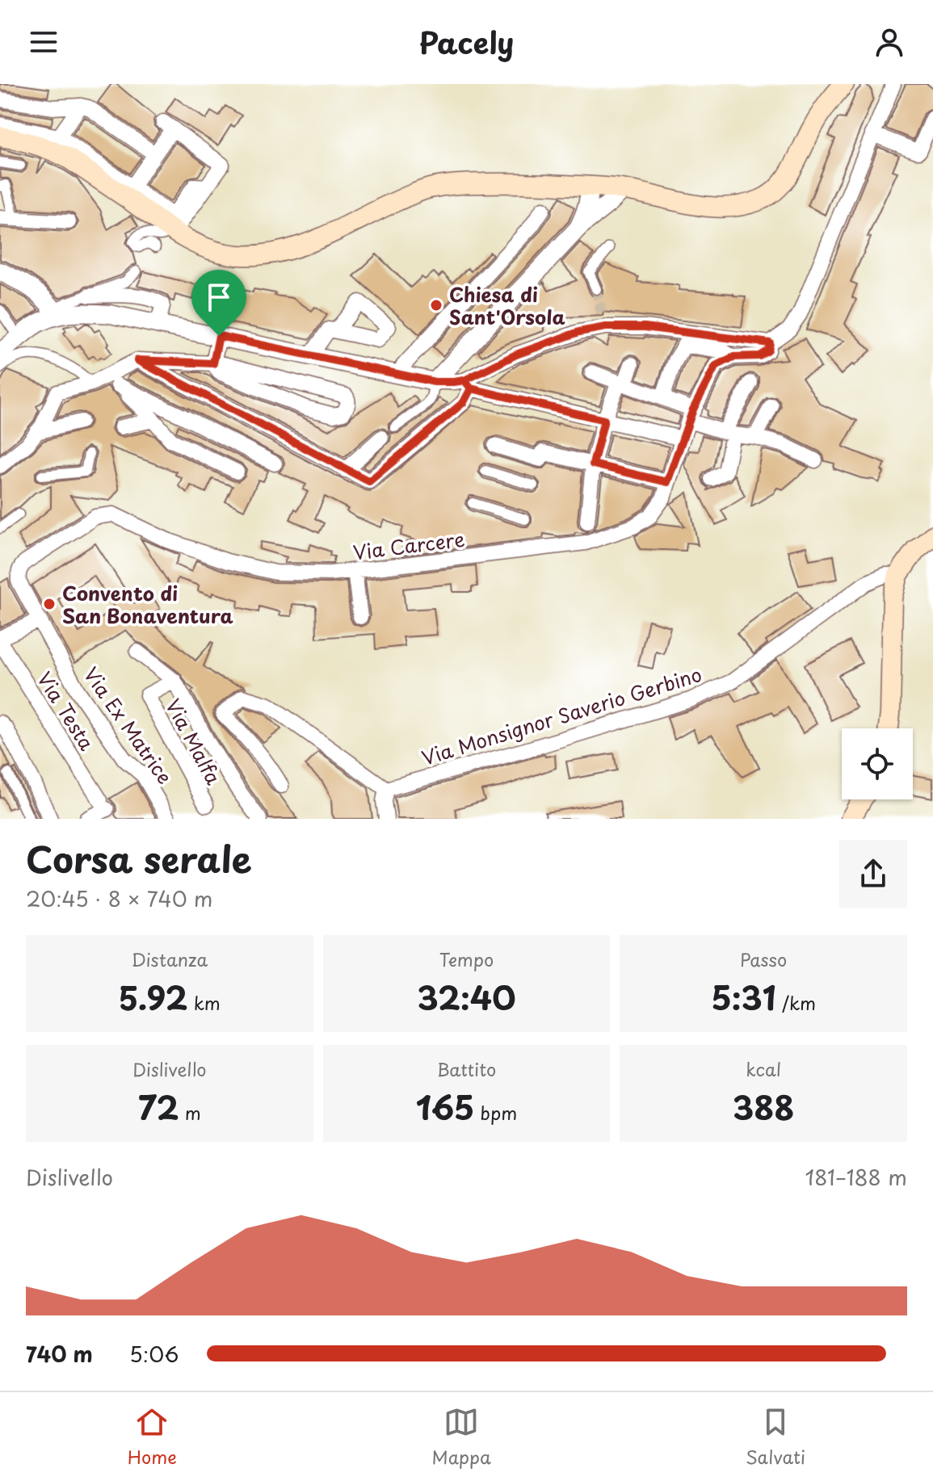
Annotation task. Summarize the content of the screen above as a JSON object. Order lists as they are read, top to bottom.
{
  "streets": {
    "street": [
      "Via Carcere",
      "Via Testa",
      "Via Monsignor Saverio Gerbino",
      "Via Ex Matrice",
      "Via Malfa"
    ]
  },
  "crossings": [
    ["Via Carcere", "Via Ex Matrice"]
  ],
  "places": ["Chiesa di Sant'Orsola", "Convento di San Bonaventura"],
  "page": {
    "header": "Pacely",
    "heading": ["Corsa serale", "20:45 · 8 × 740 m"],
    "stats": [
      ["Distanza", "5.92 km"],
      ["Tempo", "32:40"],
      ["Passo", "5:31 /km"],
      ["Dislivello", "72 m"],
      ["Battito", "165 bpm"],
      ["kcal", "388"]
    ],
    "chart": ["Dislivello", "181–188 m"],
    "list": [
      {
        "name": "740 m",
        "note": "5:06"
      }
    ],
    "tabs": ["Home", "Mappa", "Salvati"]
  }
}
